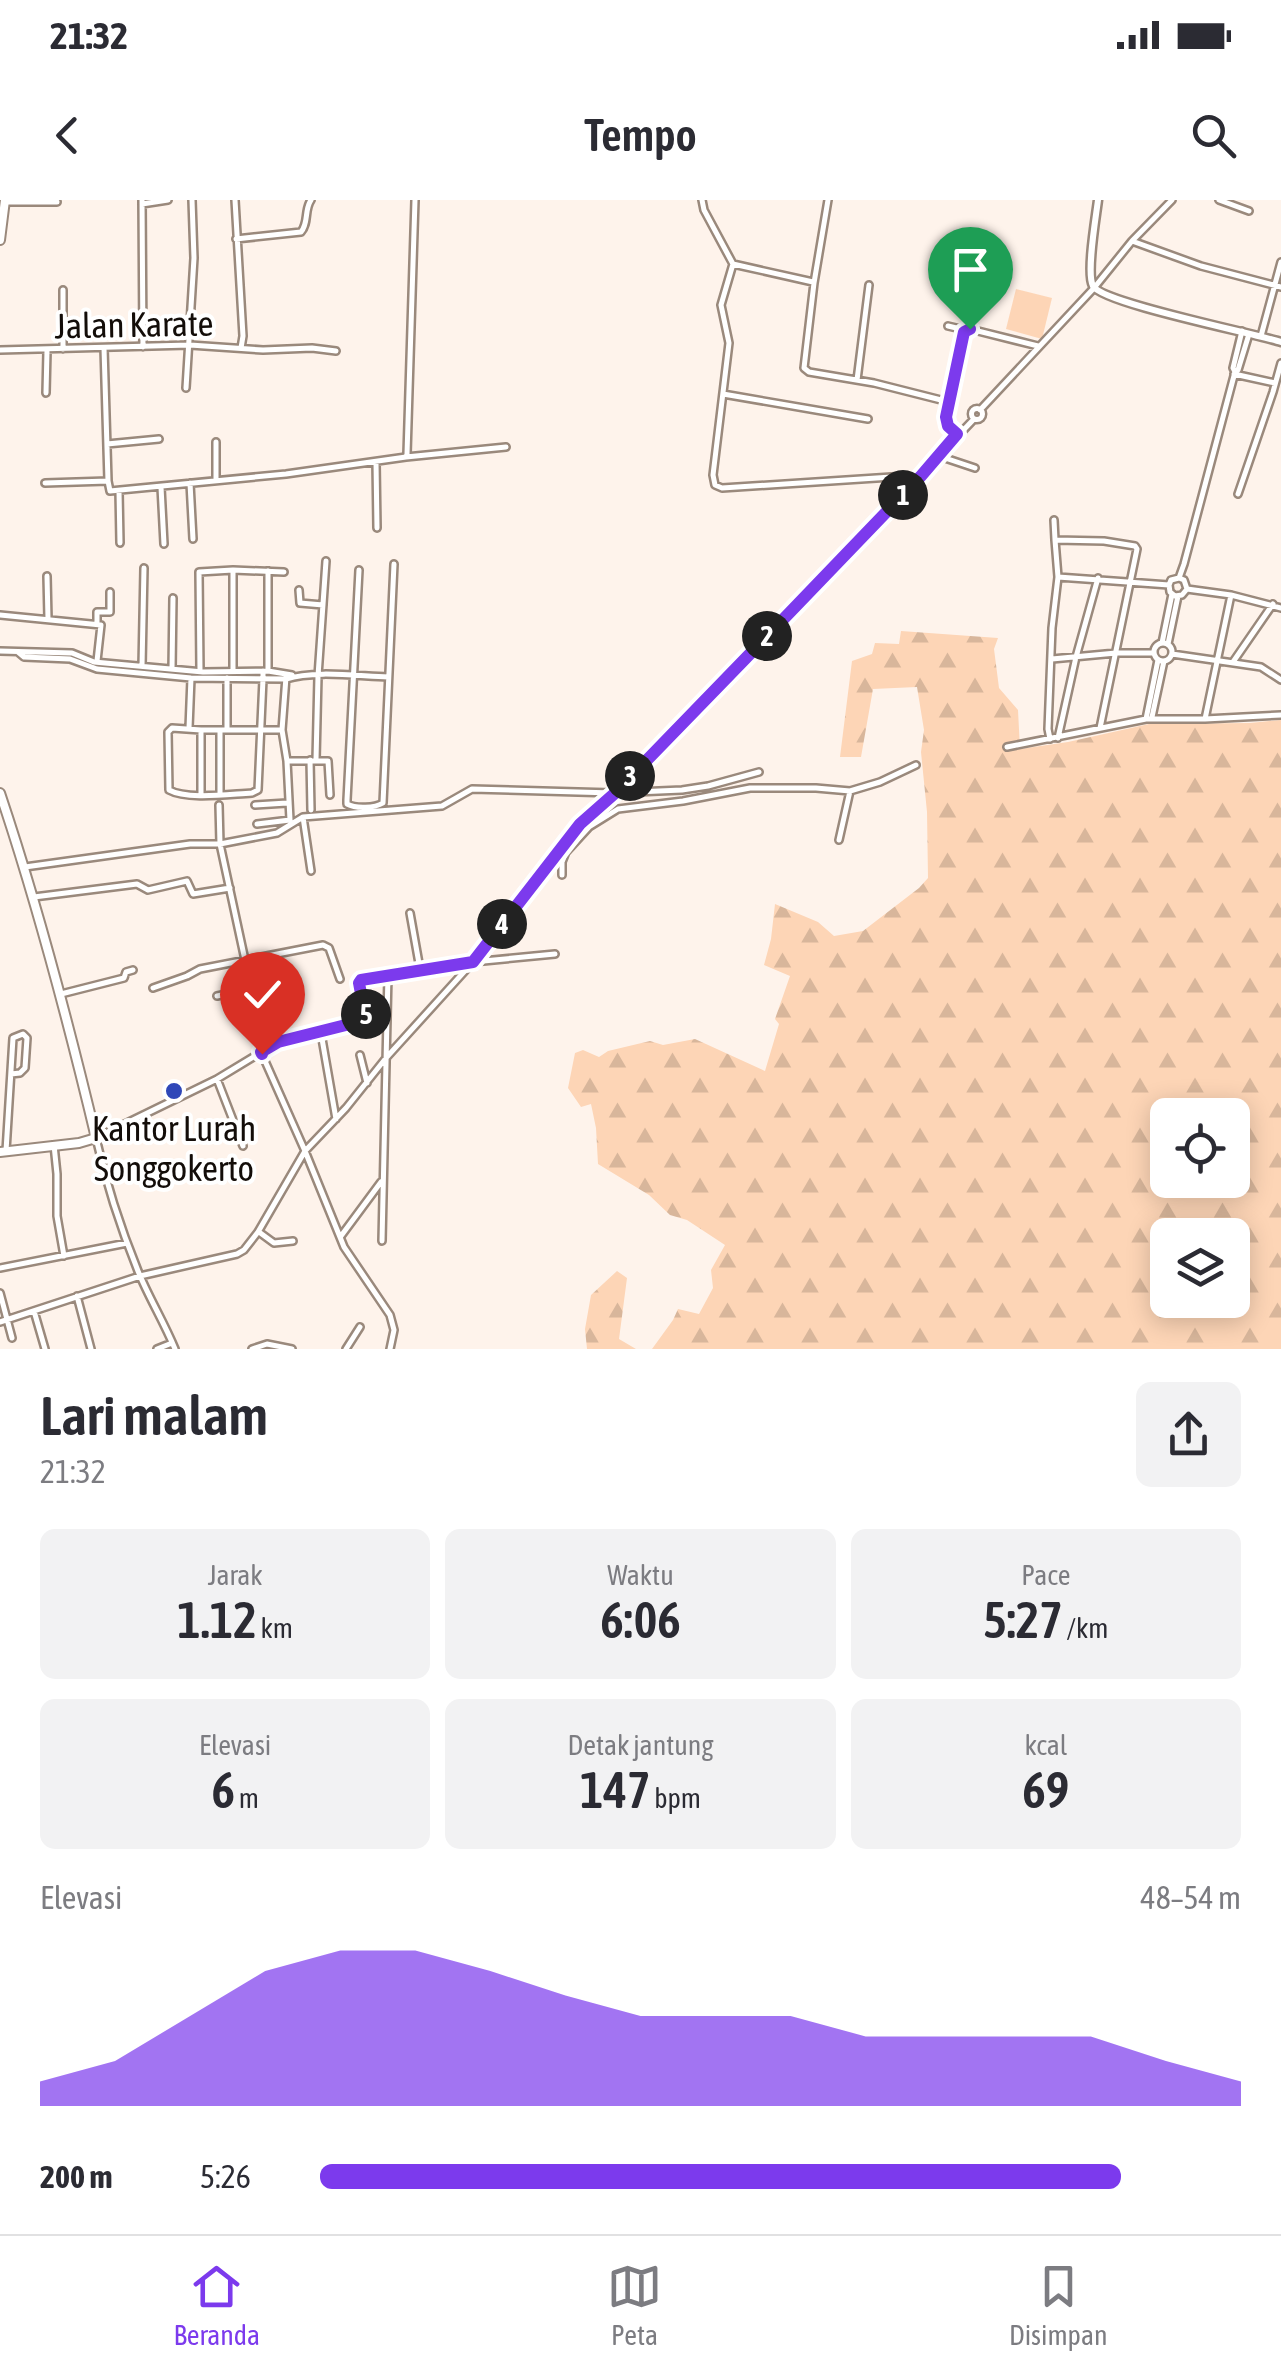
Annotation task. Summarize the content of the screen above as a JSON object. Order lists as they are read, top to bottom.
{
  "streets": {
    "street": ["Jalan Karate"]
  },
  "places": ["Kantor Lurah Songgokerto"],
  "page": {
    "status": "21:32",
    "header": "Tempo",
    "pins": [
      "1",
      "2",
      "3",
      "4",
      "5"
    ],
    "heading": ["Lari malam", "21:32"],
    "stats": [
      ["Jarak", "1.12 km"],
      ["Waktu", "6:06"],
      ["Pace", "5:27 /km"],
      ["Elevasi", "6 m"],
      ["Detak jantung", "147 bpm"],
      ["kcal", "69"]
    ],
    "chart": ["Elevasi", "48–54 m"],
    "list": [
      {
        "name": "200 m",
        "note": "5:26"
      }
    ],
    "tabs": ["Beranda", "Peta", "Disimpan"]
  }
}
